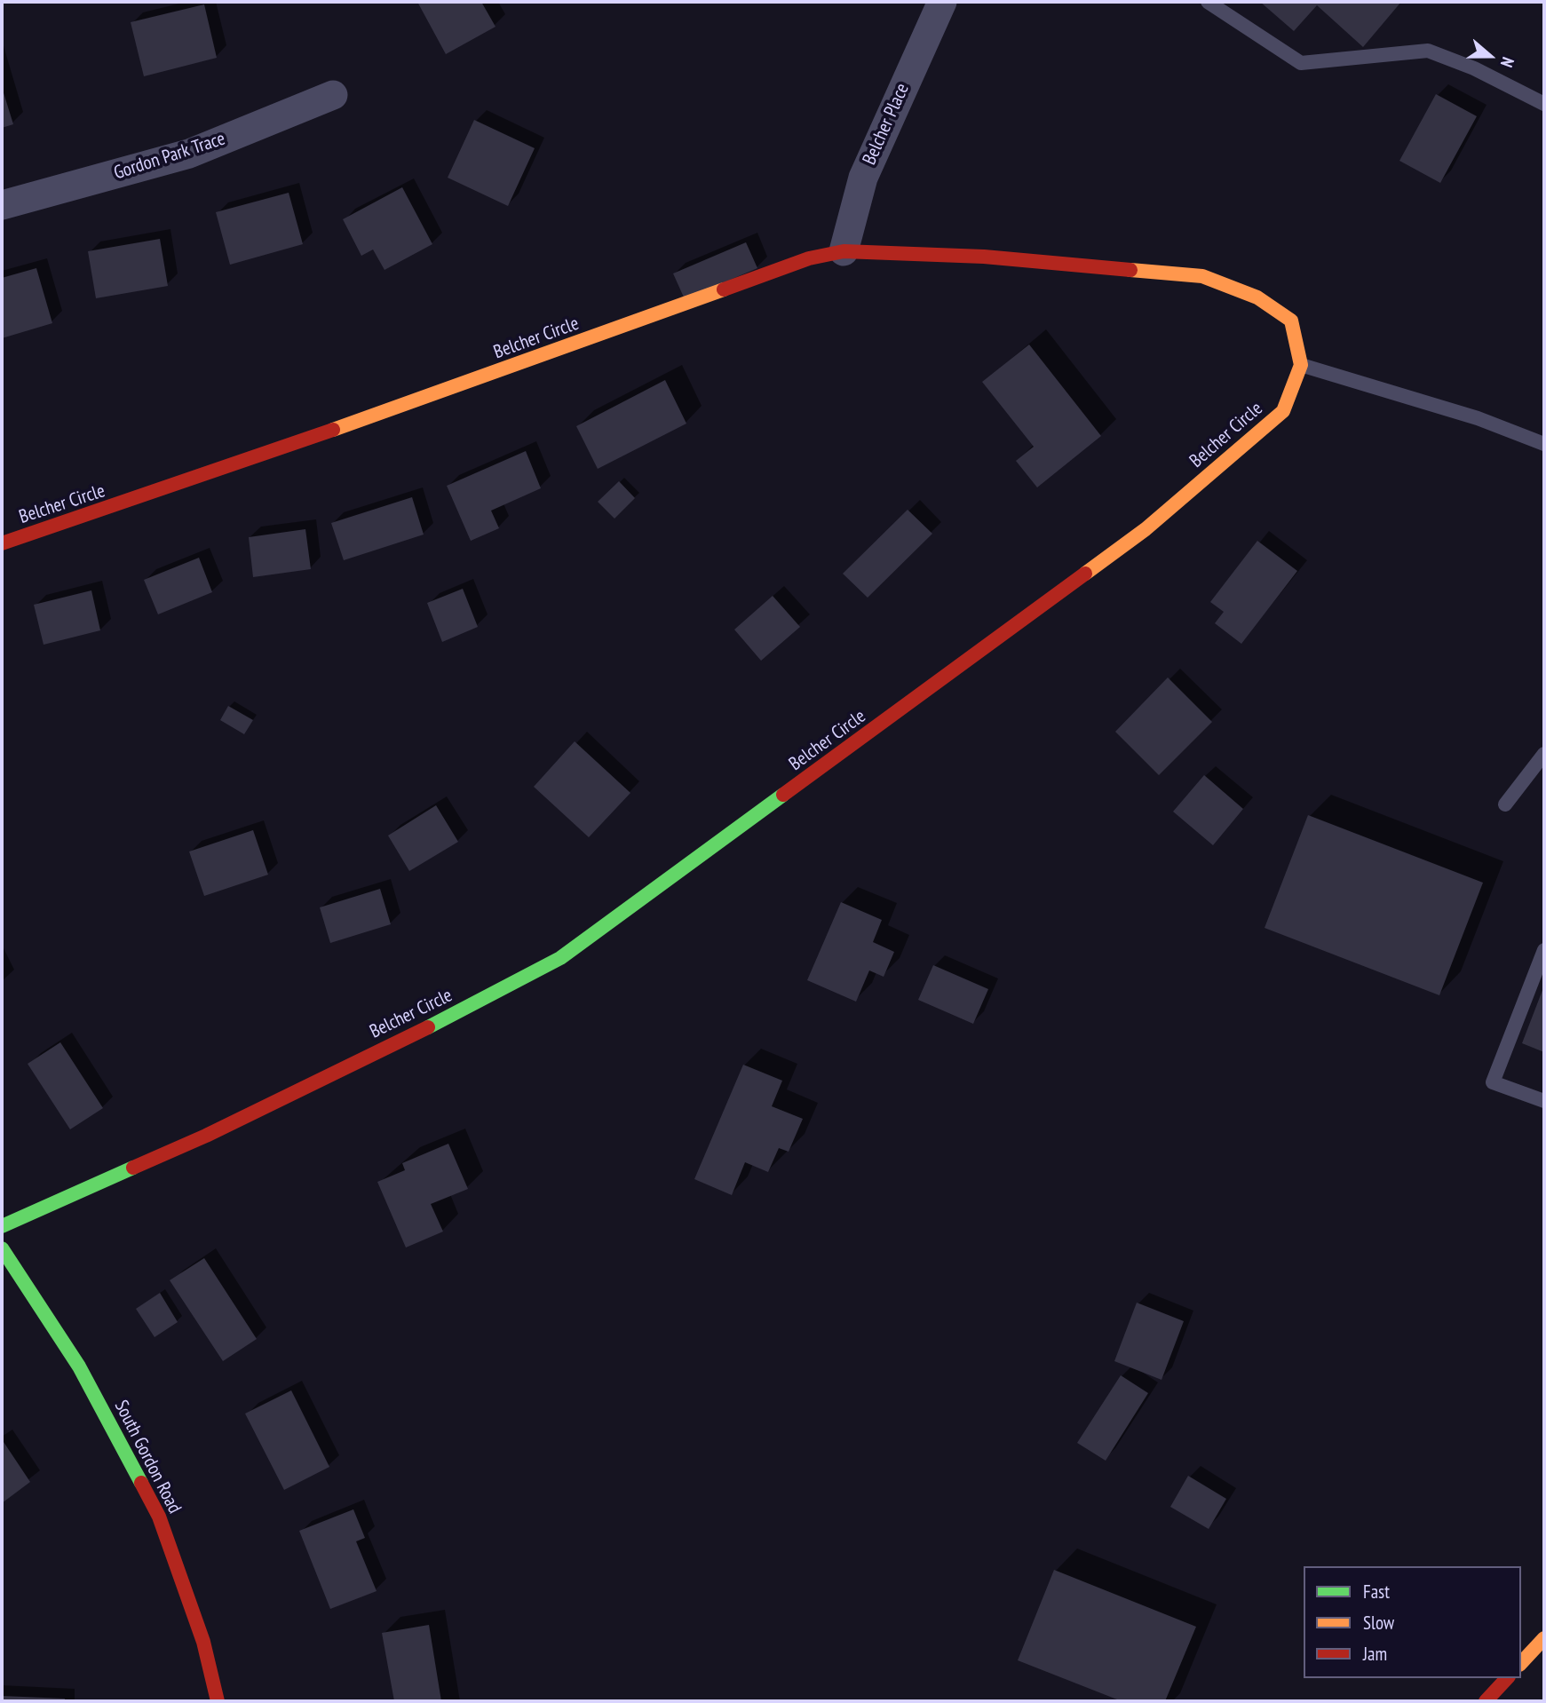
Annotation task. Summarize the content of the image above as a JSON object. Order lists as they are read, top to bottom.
{
  "streets": {
    "street": [
      "Belcher Place",
      "Gordon Park Trace",
      "Belcher Circle",
      "South Gordon Road"
    ]
  },
  "crossings": [
    ["Belcher Place", "Belcher Circle"]
  ],
  "legend": ["Fast", "Slow", "Jam"],
  "north": "right"
}
